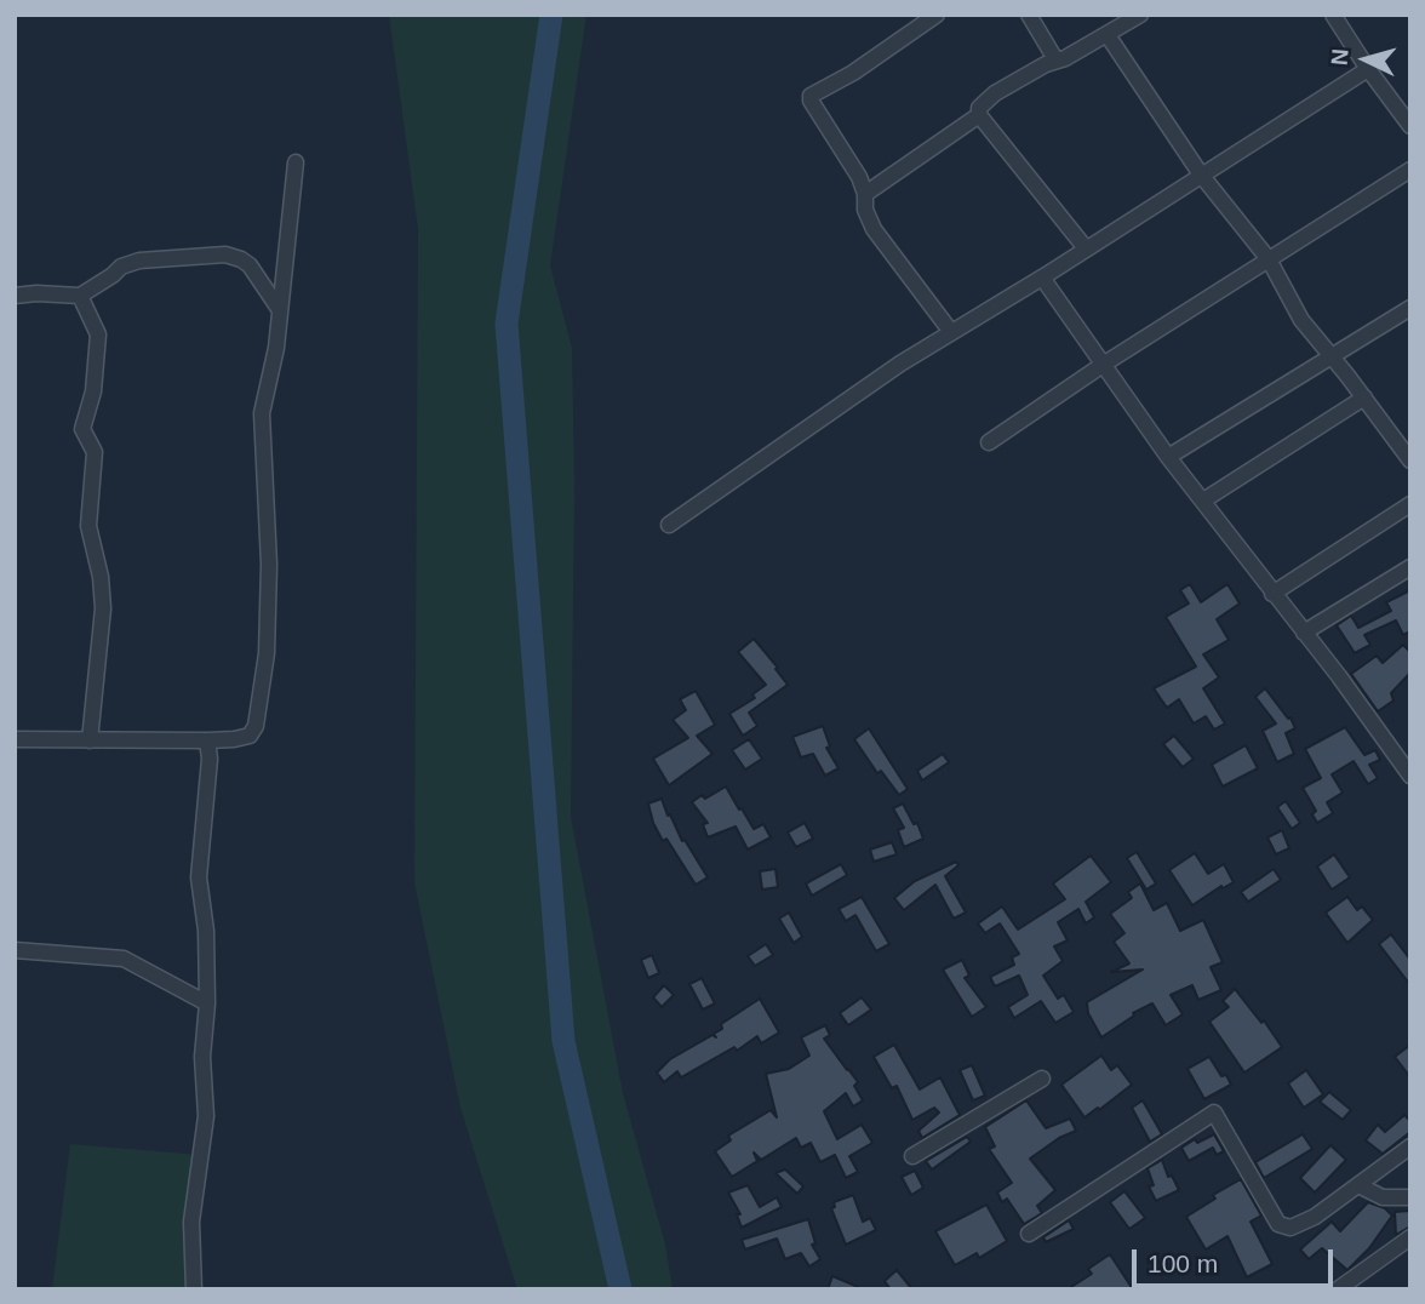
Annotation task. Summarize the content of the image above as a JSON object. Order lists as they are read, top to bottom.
{
  "scale_bar": "100 m",
  "north": "left"
}
